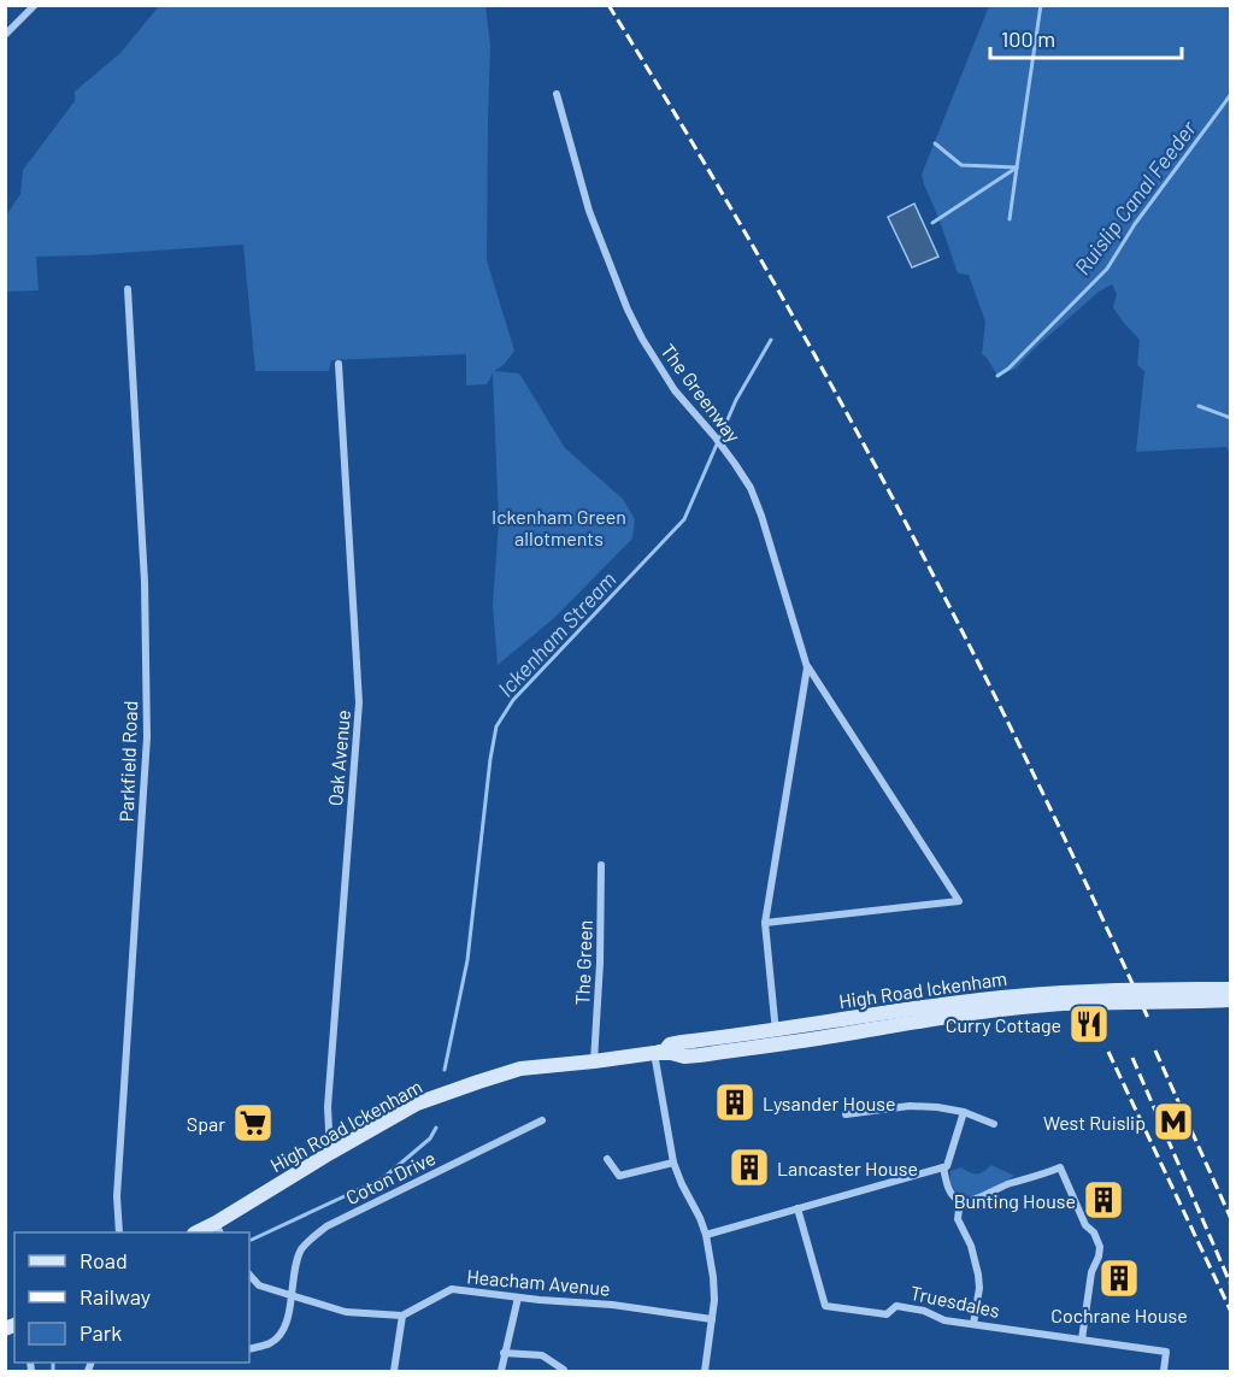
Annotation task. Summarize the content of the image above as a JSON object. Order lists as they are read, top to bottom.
{
  "streets": {
    "main road": ["High Road Ickenham"],
    "street": [
      "The Greenway",
      "Oak Avenue",
      "Parkfield Road",
      "The Green",
      "Coton Drive",
      "Heacham Avenue",
      "Truesdales"
    ]
  },
  "crossings": [
    ["The Greenway", "High Road Ickenham"],
    ["Oak Avenue", "High Road Ickenham"],
    ["The Green", "High Road Ickenham"]
  ],
  "water": ["Ruislip Canal Feeder", "Ickenham Stream"],
  "parks": ["Ickenham Green allotments"],
  "places": {
    "restaurant": ["Curry Cottage"],
    "building": [
      "Lysander House",
      "Lancaster House",
      "Bunting House",
      "Cochrane House"
    ],
    "metro station": ["West Ruislip"],
    "supermarket": ["Spar"]
  },
  "legend": ["Road", "Railway", "Park"],
  "scale_bar": "100 m"
}
